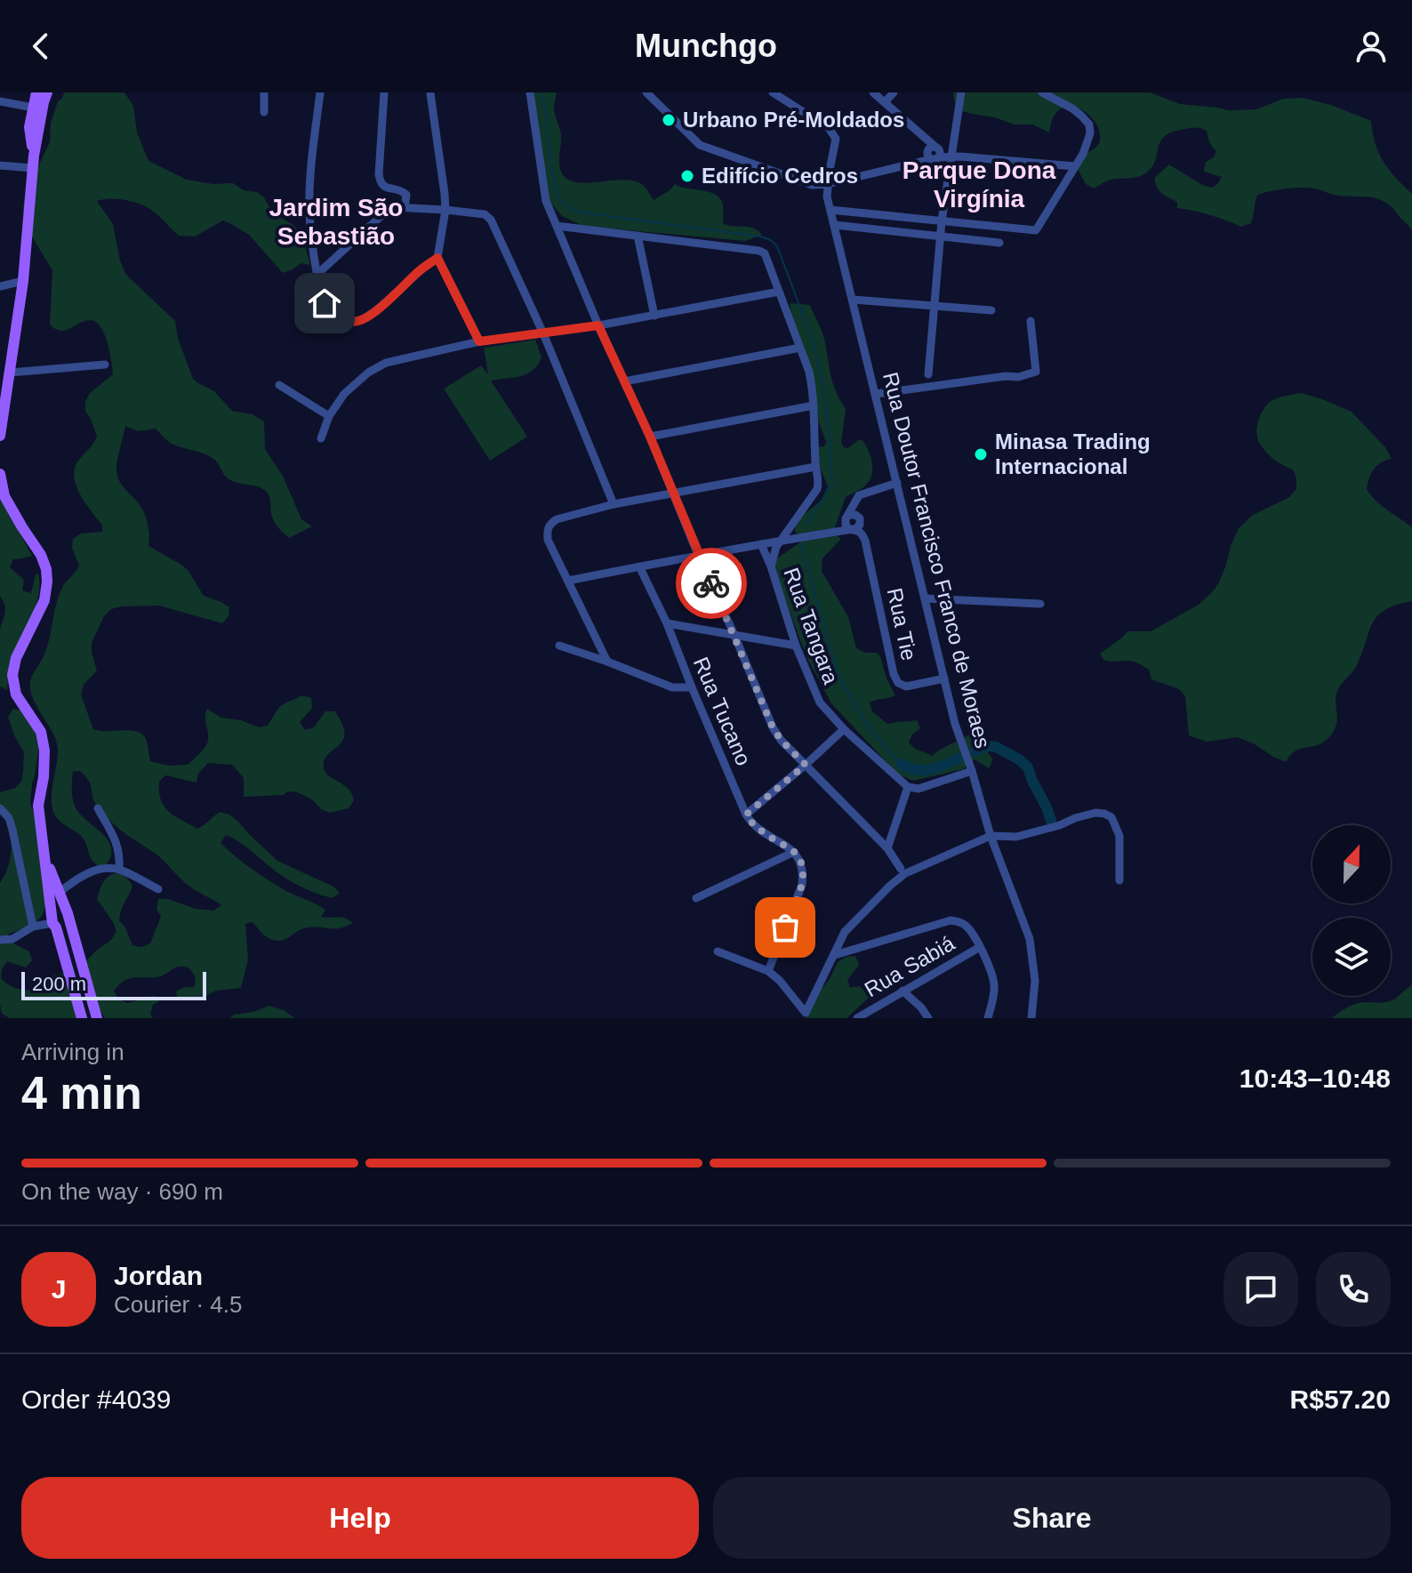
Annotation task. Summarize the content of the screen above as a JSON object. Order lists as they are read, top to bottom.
{
  "streets": {
    "street": [
      "Rua Doutor Francisco Franco de Moraes",
      "Rua Tie",
      "Rua Tangara",
      "Rua Tucano",
      "Rua Sabiá"
    ]
  },
  "crossings": [
    ["Rua Doutor Francisco Franco de Moraes", "Rua Tie"]
  ],
  "districts": ["Parque Dona Virgínia", "Jardim São Sebastião"],
  "places": ["Urbano Pré-Moldados", "Edifício Cedros", "Minasa Trading Internacional"],
  "scale_bar": "200 m",
  "north": "top",
  "page": {
    "header": "Munchgo",
    "scale": "200 m",
    "heading": ["4 min", "Arriving in", "10:43–10:48"],
    "panel": [
      "Jordan",
      "Courier · 4.5",
      "Order #4039",
      "R$57.20"
    ],
    "bar": "On the way · 690 m",
    "round": "J",
    "buttons": ["Help", "Share"]
  }
}
